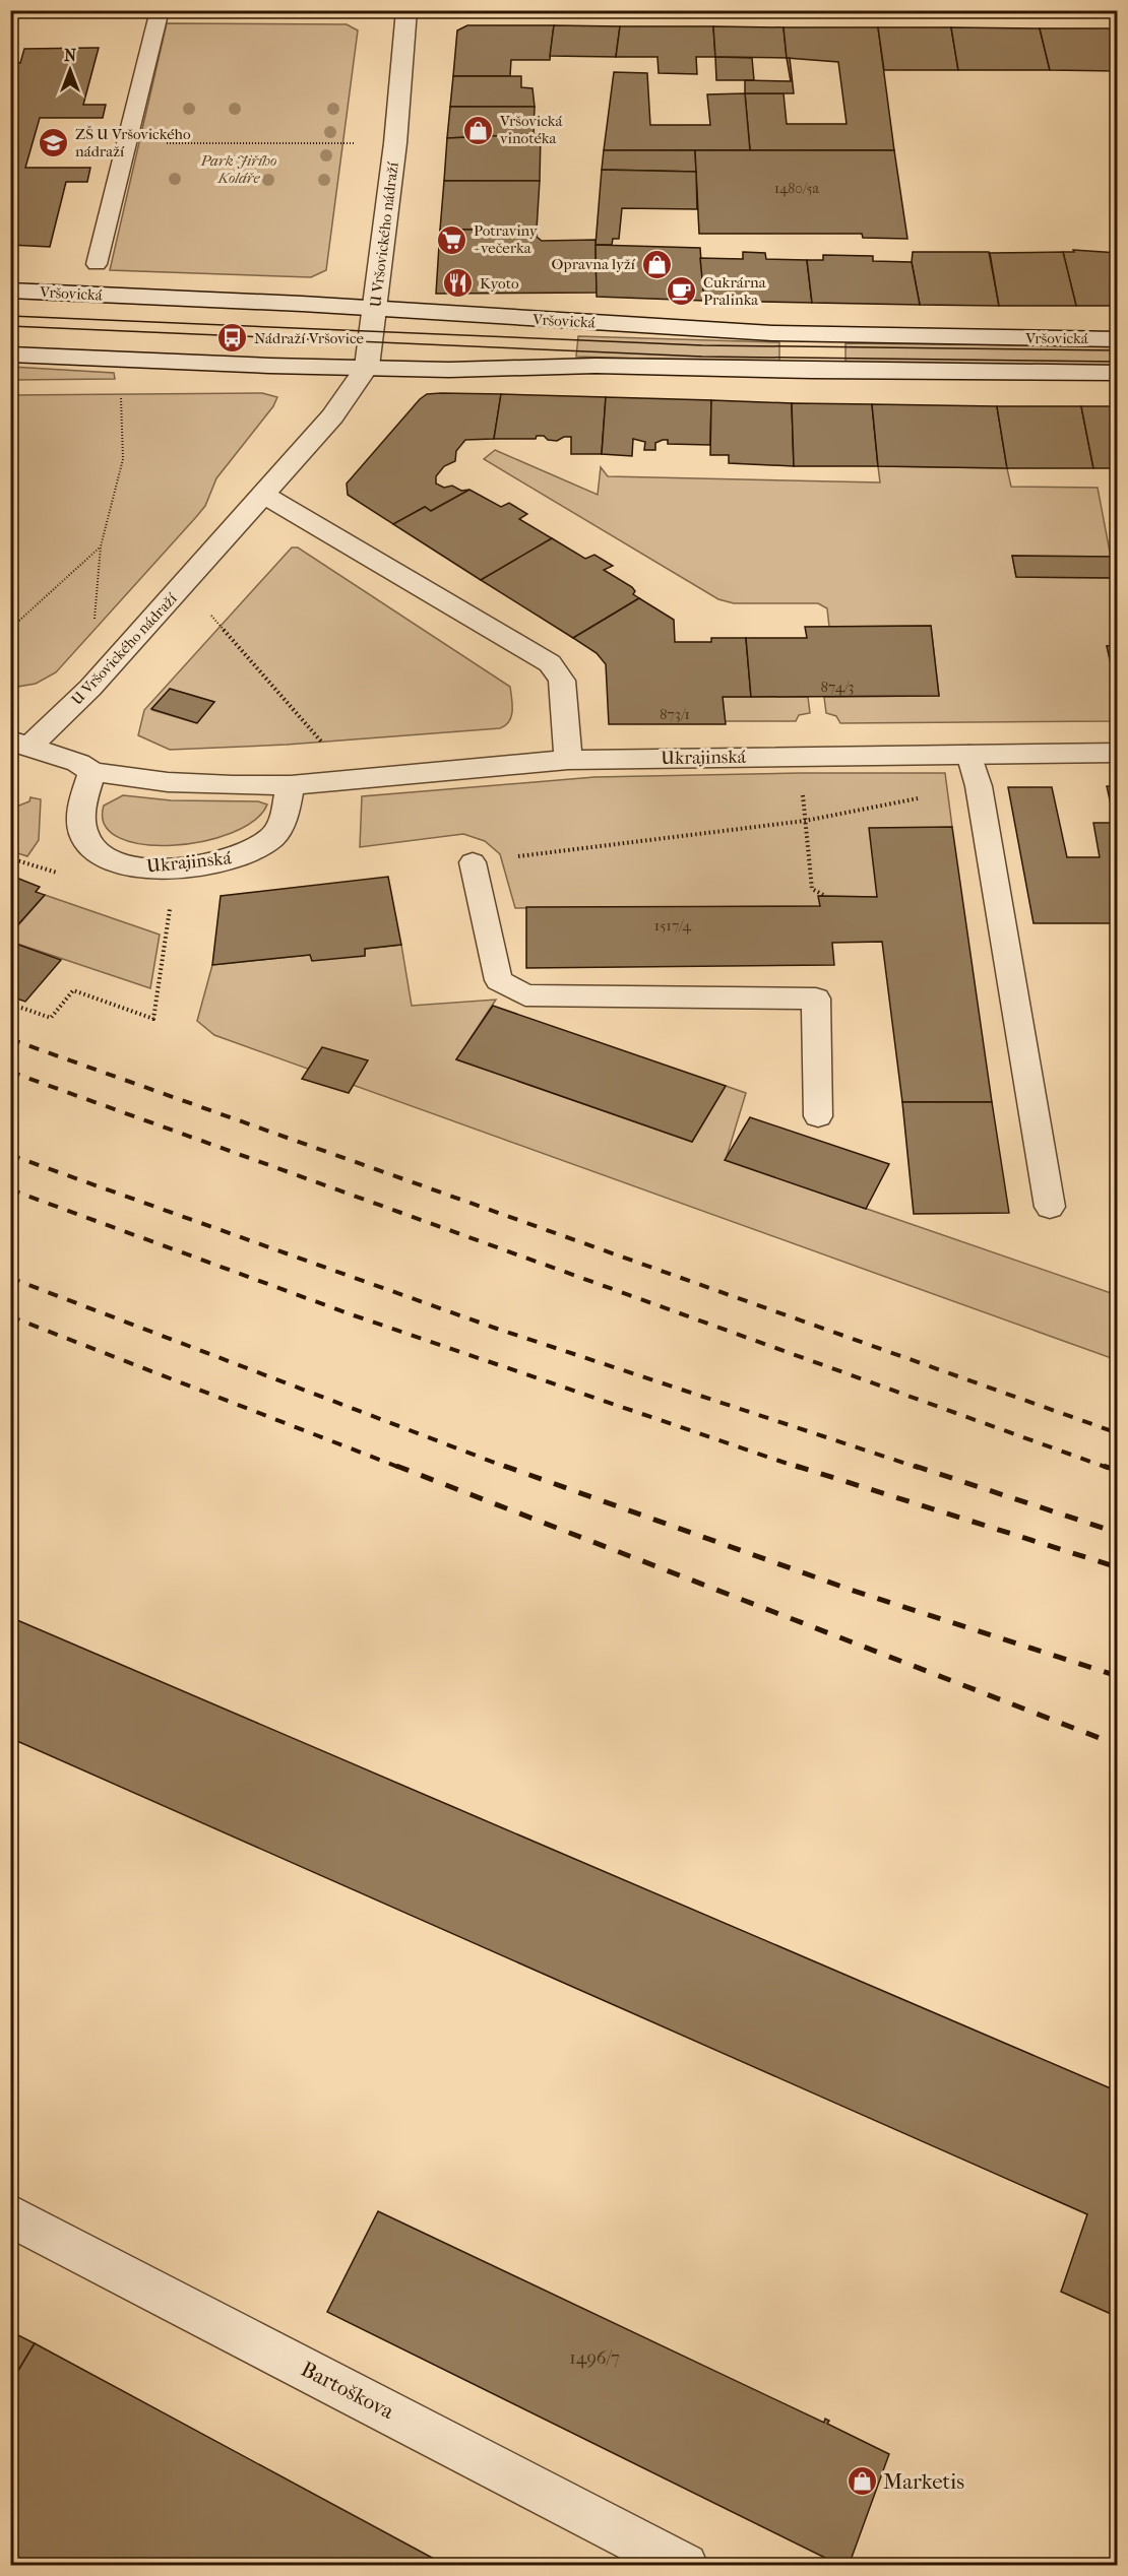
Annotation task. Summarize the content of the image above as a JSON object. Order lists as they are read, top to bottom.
{
  "streets": {
    "street": [
      "U Vršovického nádraží",
      "Vršovická",
      "Ukrajinská",
      "Bartoškova"
    ]
  },
  "crossings": [
    ["U Vršovického nádraží", "Vršovická"],
    ["U Vršovického nádraží", "Ukrajinská"]
  ],
  "parks": ["Park Jiřího Koláře"],
  "places": {
    "shop": ["Vršovická vinotéka", "Opravna lyží", "Marketis"],
    "school or university": ["ZŠ U Vršovického nádraží"],
    "supermarket": ["Potraviny - večerka"],
    "restaurant": ["Kyoto"],
    "cafe": ["Cukrárna Pralinka"],
    "bus stop": ["Nádraží Vršovice"]
  },
  "house_numbers": [
    "1480/5a",
    "874/3",
    "873/1",
    "1517/4",
    "1496/7"
  ],
  "north": "top"
}
